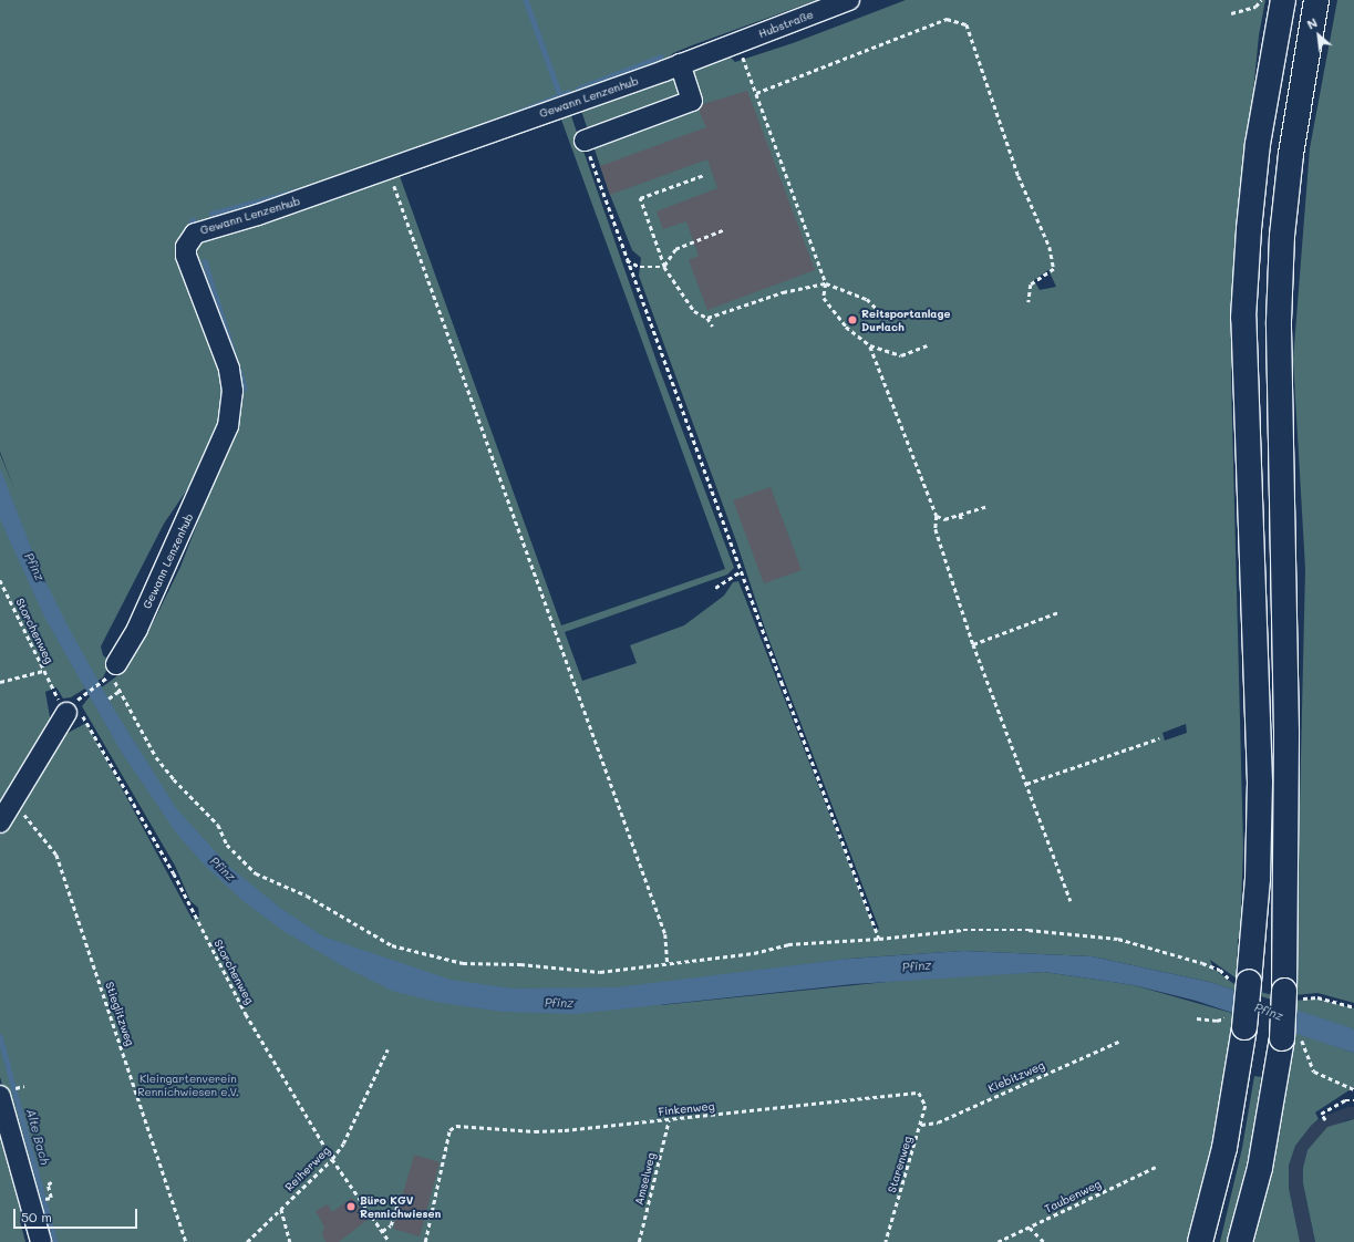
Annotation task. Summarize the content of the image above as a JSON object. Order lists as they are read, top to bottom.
{
  "streets": {
    "street": ["Hubstraße", "Gewann Lenzenhub"],
    "path": [
      "Storchenweg",
      "Stieglitzweg",
      "Kiebitzweg",
      "Finkenweg",
      "Starenweg",
      "Reiherweg",
      "Amselweg",
      "Taubenweg"
    ]
  },
  "crossings": [
    ["Hubstraße", "Gewann Lenzenhub"],
    ["Storchenweg", "Reiherweg"],
    ["Kiebitzweg", "Starenweg"],
    ["Finkenweg", "Starenweg"],
    ["Finkenweg", "Amselweg"]
  ],
  "water": ["Pfinz", "Alte Bach"],
  "parks": ["Kleingartenverein Rennichwiesen e.V."],
  "places": ["Reitsportanlage Durlach", "Büro KGV Rennichwiesen"],
  "scale_bar": "50 m",
  "north": "top left"
}
